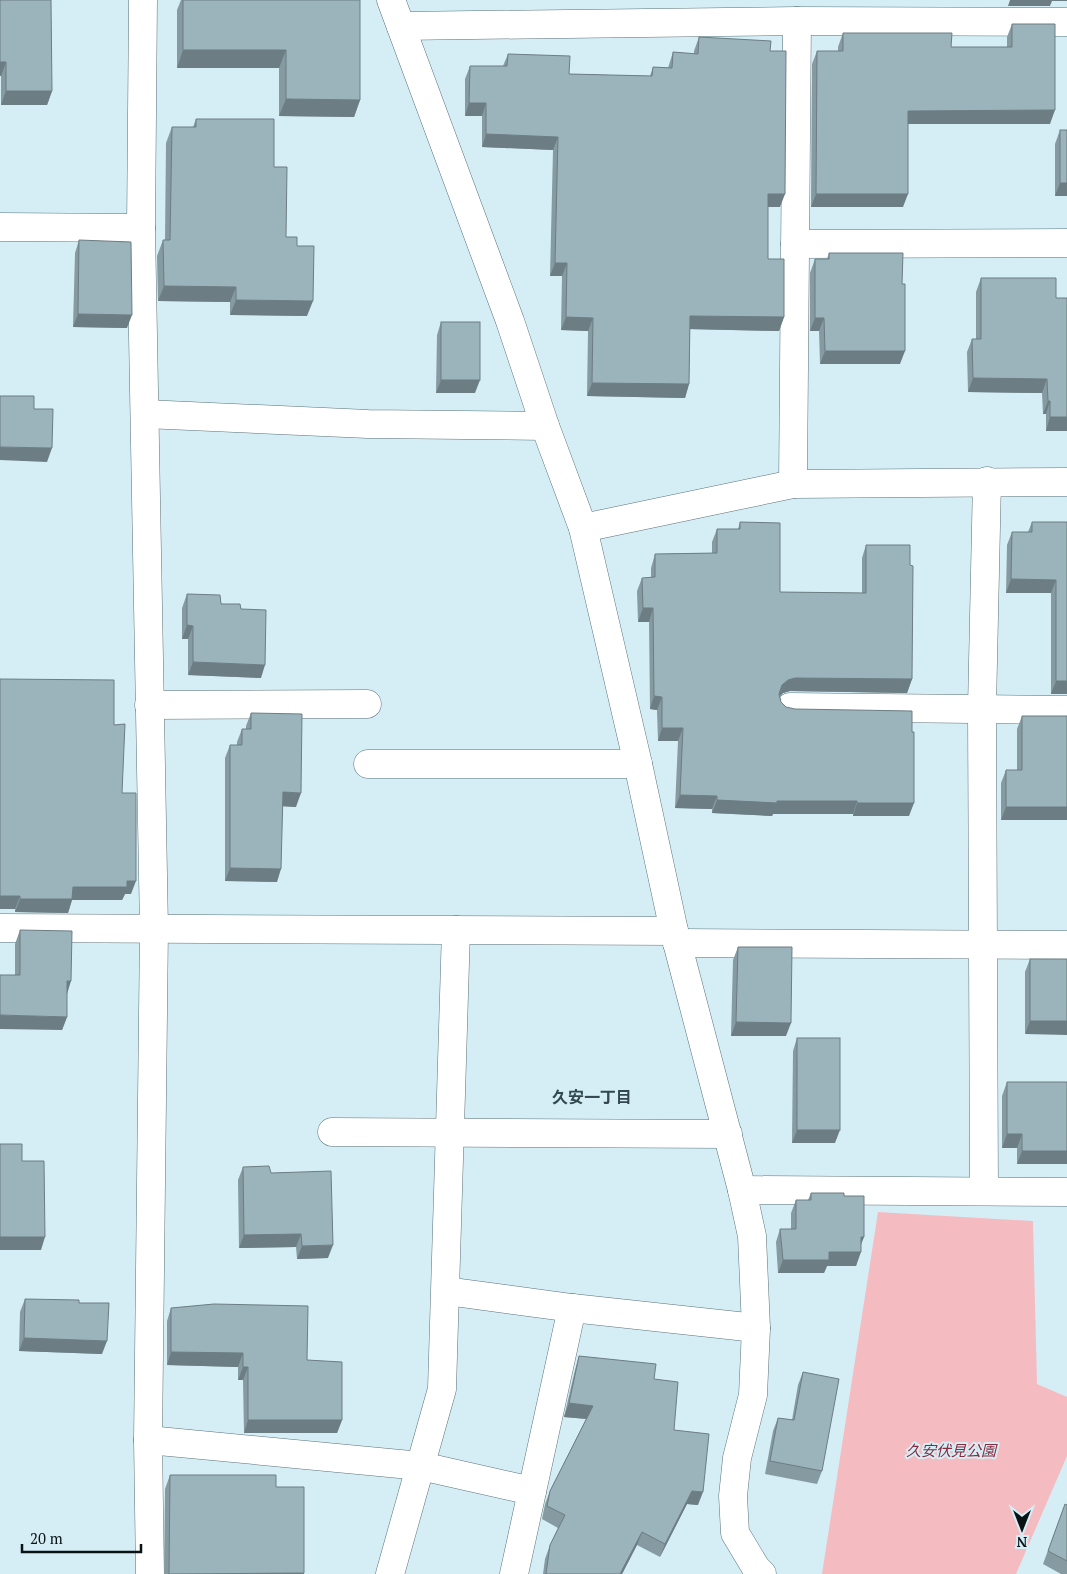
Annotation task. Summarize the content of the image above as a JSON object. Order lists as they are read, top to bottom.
{
  "districts": ["久安一丁目"],
  "parks": ["久安伏見公園"],
  "scale_bar": "20 m",
  "north": "bottom"
}
